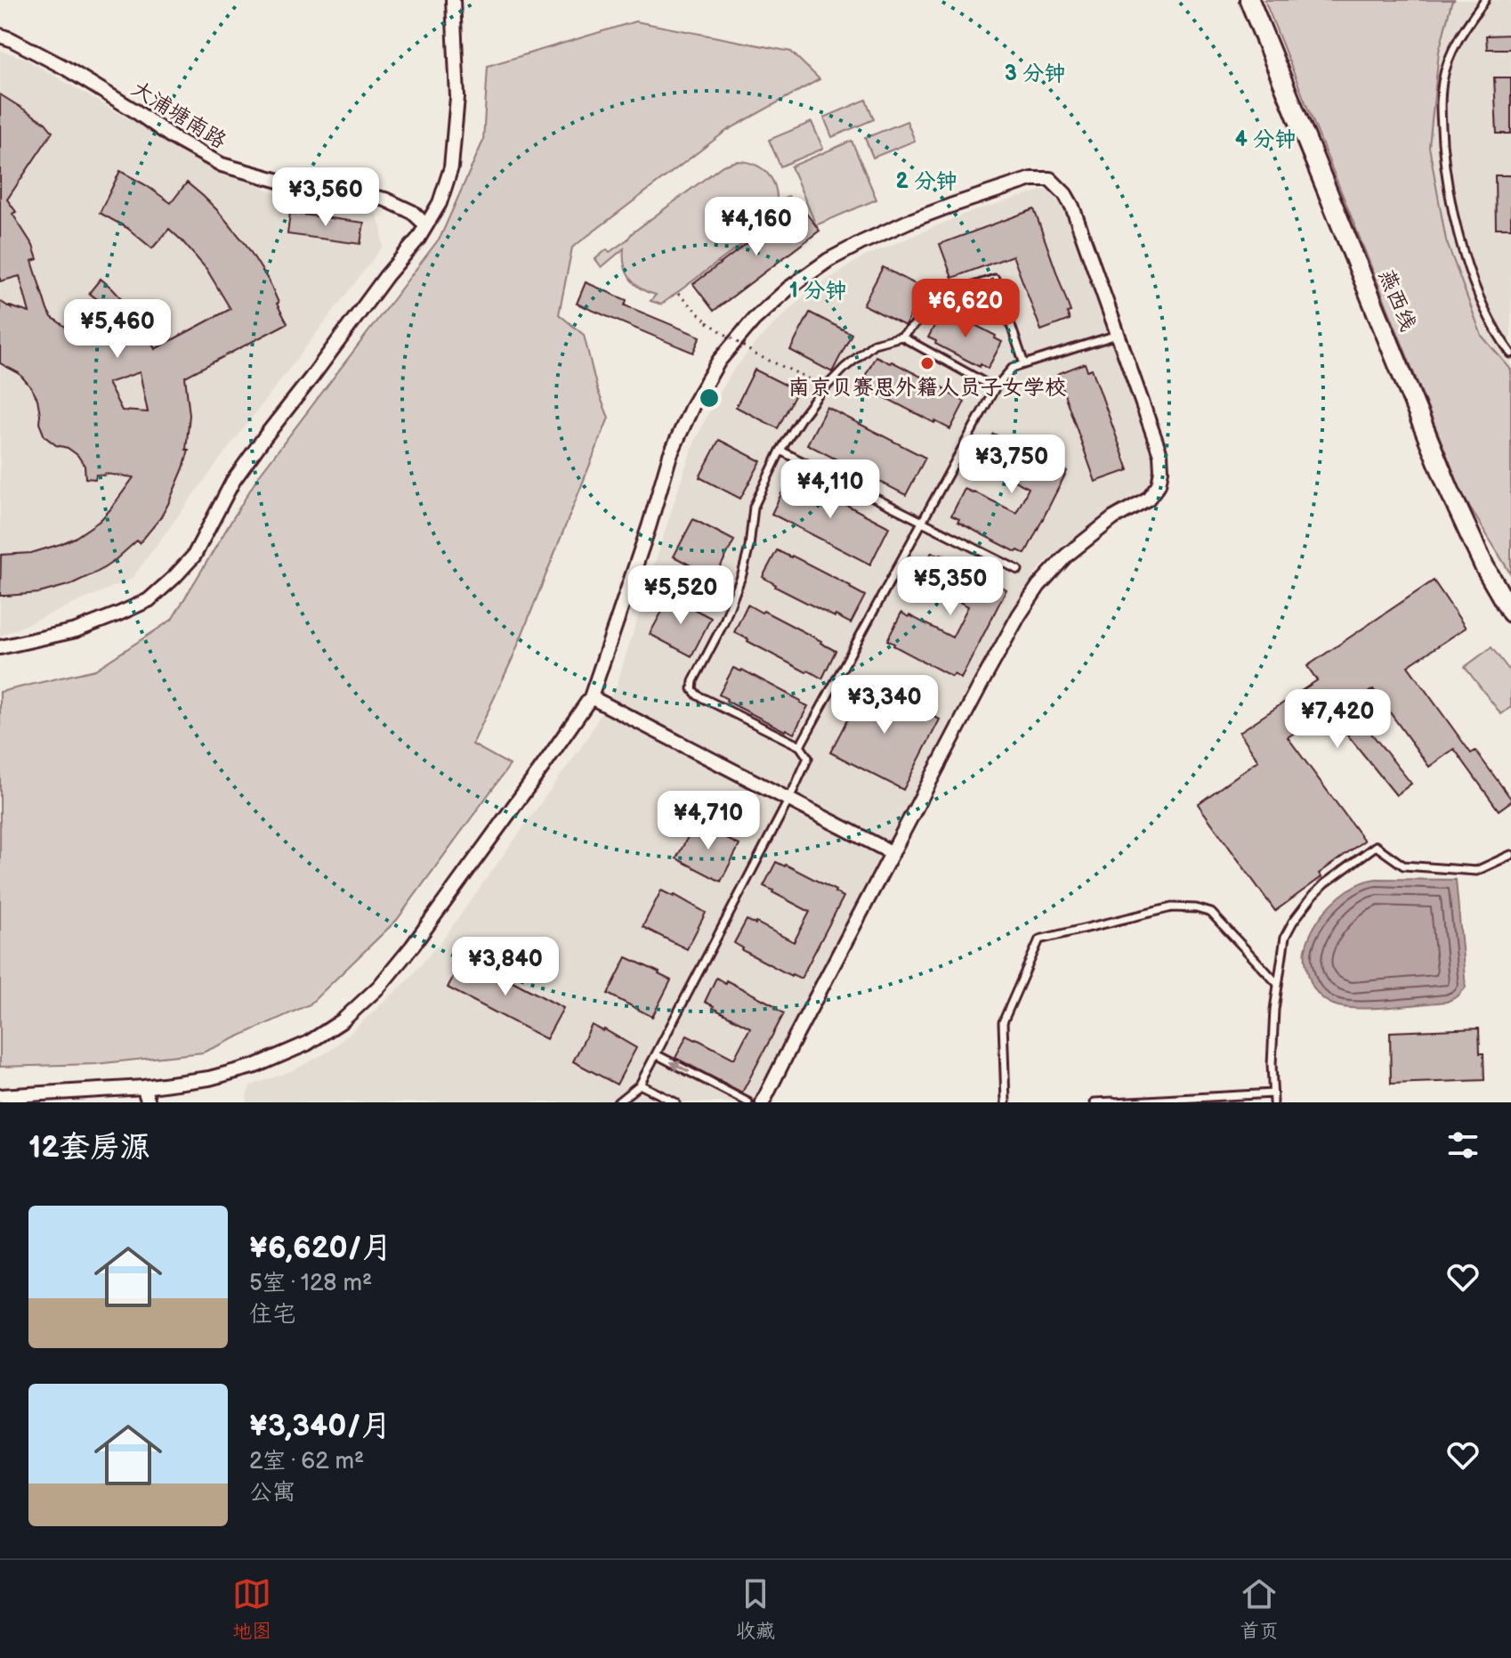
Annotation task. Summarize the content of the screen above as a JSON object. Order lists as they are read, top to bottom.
{
  "streets": {
    "main road": ["燕西线"],
    "street": ["大浦塘南路"]
  },
  "places": ["南京贝赛思外籍人员子女学校"],
  "page": {
    "price": [
      "¥3,560",
      "¥4,160",
      "¥6,620",
      "¥5,460",
      "¥3,750",
      "¥4,110",
      "¥5,350",
      "¥5,520",
      "¥3,340",
      "¥7,420",
      "¥4,710",
      "¥3,840"
    ],
    "heading": "12套房源",
    "list": [
      {
        "name": "¥6,620/月",
        "note": "5室 · 128 m² · 住宅"
      },
      {
        "name": "¥3,340/月",
        "note": "2室 · 62 m² · 公寓"
      }
    ],
    "tabs": ["地图", "收藏", "首页"]
  },
  "rings": [
    "3 分钟",
    "4 分钟",
    "2 分钟",
    "1 分钟"
  ]
}
